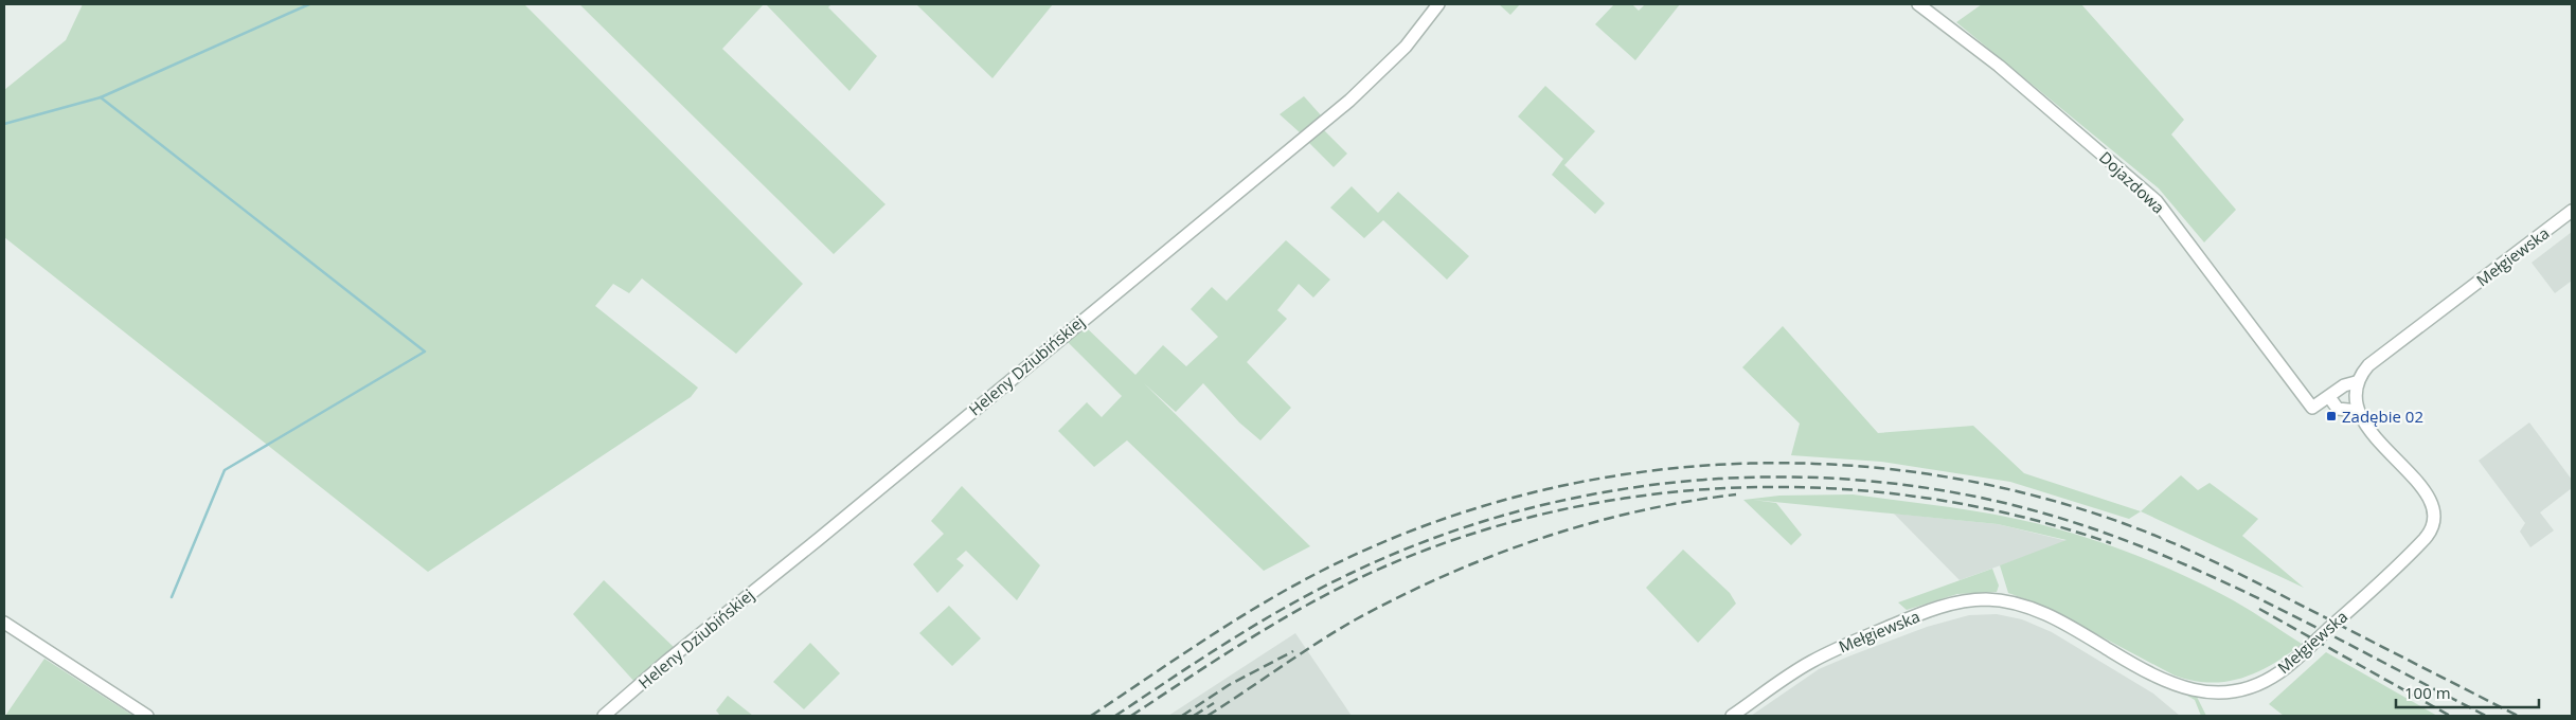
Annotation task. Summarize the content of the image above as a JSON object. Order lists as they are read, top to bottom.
{
  "streets": {
    "street": ["Dojazdowa", "Mełgiewska", "Heleny Dziubińskiej"]
  },
  "places": {
    "transit": ["Zadębie 02"]
  },
  "scale_bar": "100 m"
}
